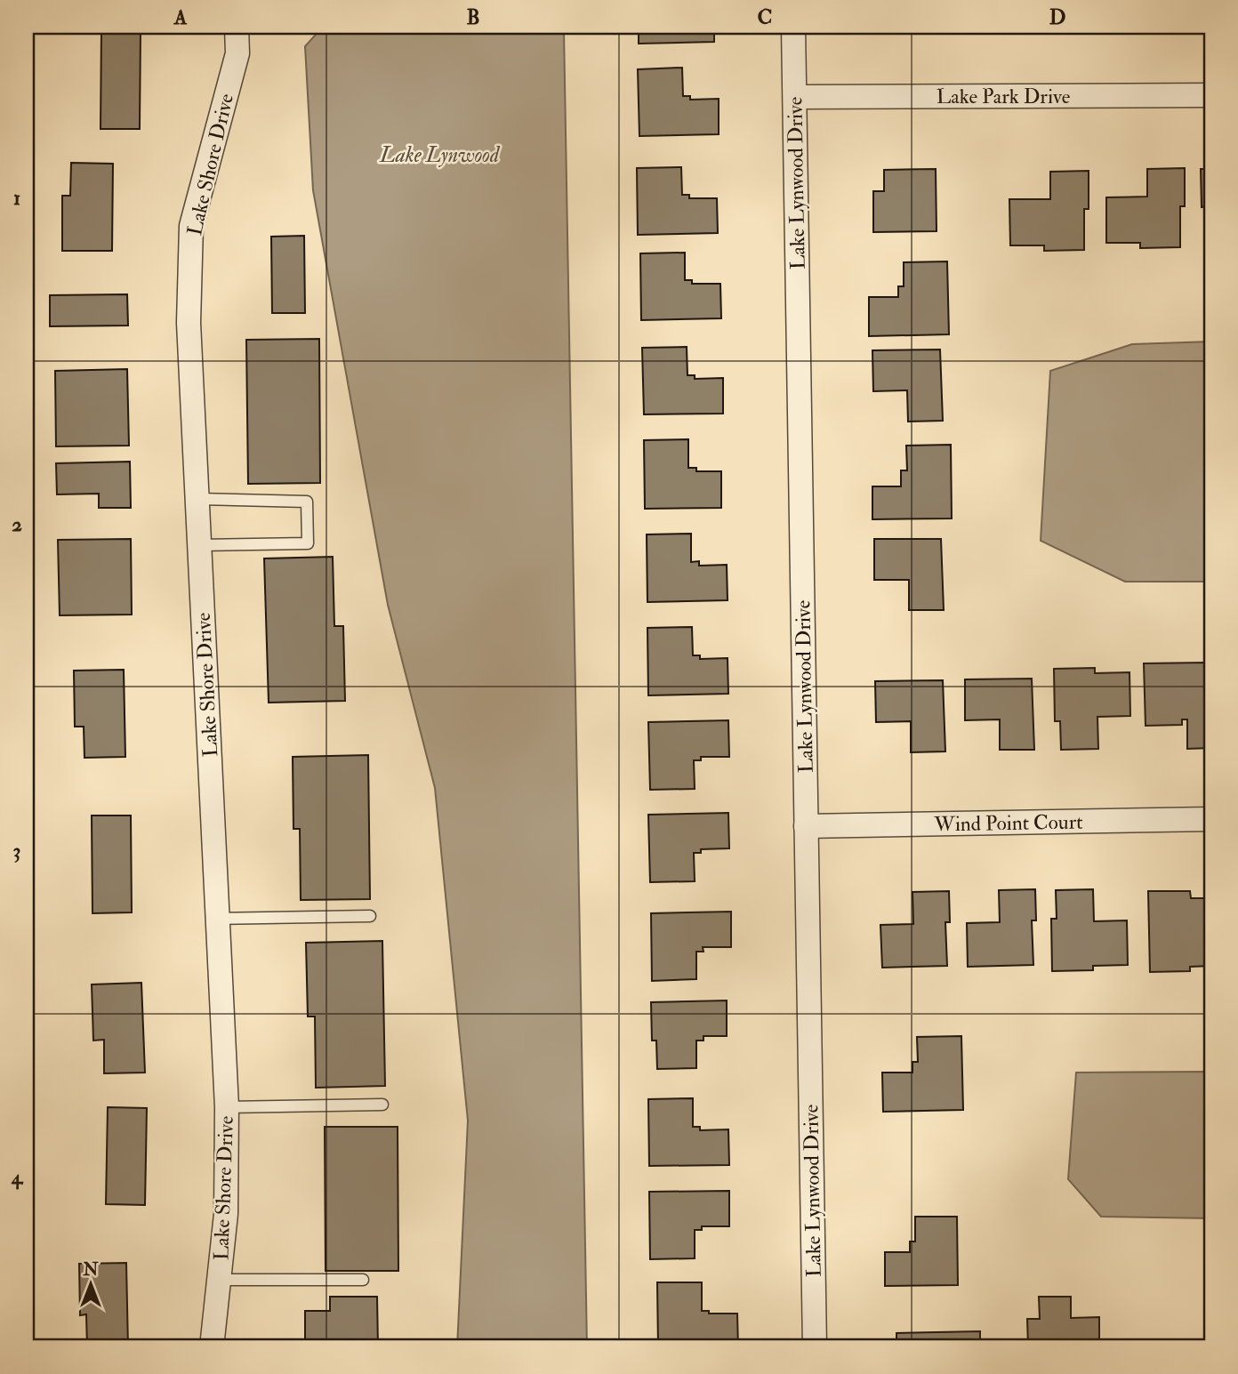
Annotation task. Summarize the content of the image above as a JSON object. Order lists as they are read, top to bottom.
{
  "streets": {
    "street": [
      "Lake Park Drive",
      "Lake Shore Drive",
      "Lake Lynwood Drive",
      "Wind Point Court"
    ]
  },
  "crossings": [
    ["Lake Park Drive", "Lake Lynwood Drive"],
    ["Lake Lynwood Drive", "Wind Point Court"]
  ],
  "water": ["Lake Lynwood"],
  "north": "top",
  "grid": {
    "columns": [
      "A",
      "B",
      "C",
      "D"
    ],
    "rows": [
      "1",
      "2",
      "3",
      "4"
    ]
  }
}
